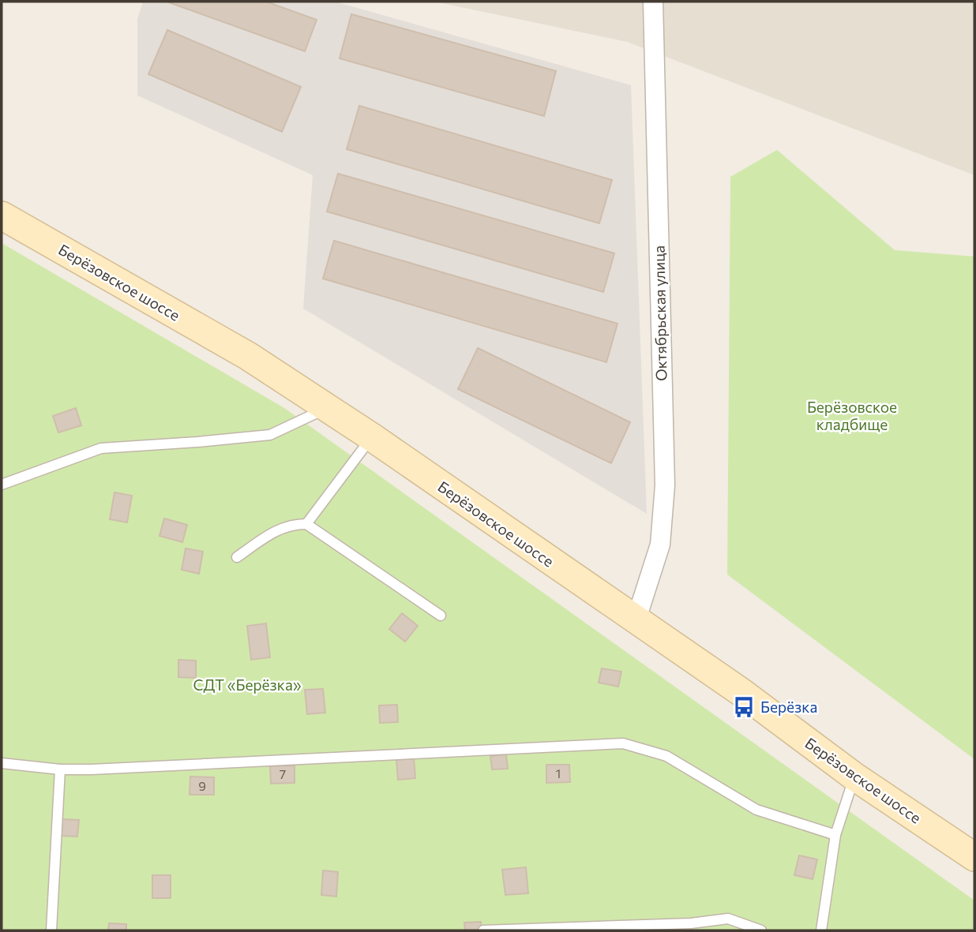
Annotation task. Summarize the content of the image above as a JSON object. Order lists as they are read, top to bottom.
{
  "streets": {
    "street": ["Берёзовское шоссе", "Октябрьская улица"]
  },
  "crossings": [
    ["Берёзовское шоссе", "Октябрьская улица"]
  ],
  "parks": ["Берёзовское кладбище", "СДТ «Берёзка»"],
  "places": {
    "bus stop": ["Берёзка"]
  },
  "house_numbers": ["1", "7", "9"]
}
